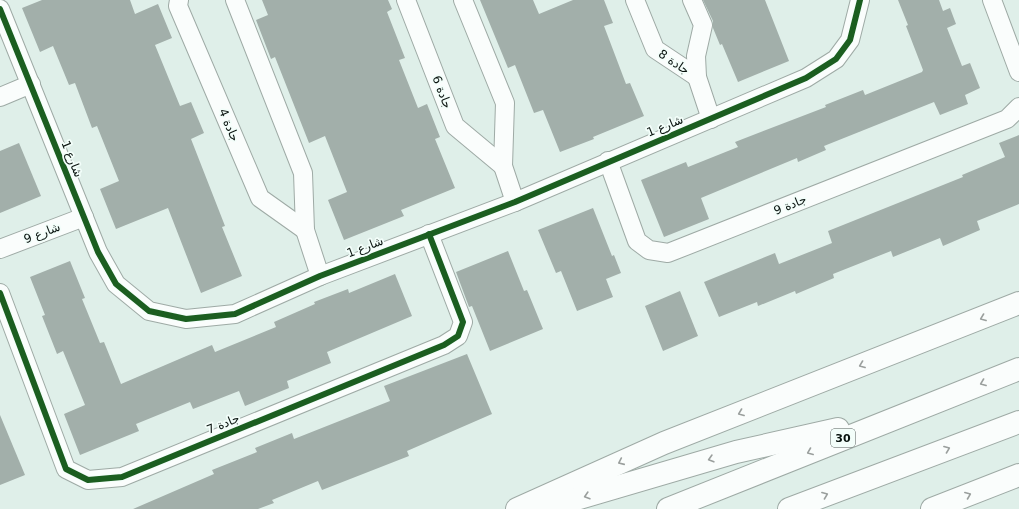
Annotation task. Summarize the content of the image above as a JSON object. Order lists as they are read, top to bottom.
{
  "streets": {
    "main road": ["30"],
    "street": [
      "جادة 8",
      "جادة 6",
      "جادة 4",
      "شارع 1",
      "جادة 9",
      "شارع 9",
      "جادة 7"
    ]
  },
  "crossings": [
    ["جادة 8", "شارع 1"],
    ["شارع 1", "جادة 9"],
    ["شارع 1", "شارع 9"],
    ["شارع 1", "جادة 7"]
  ]
}
